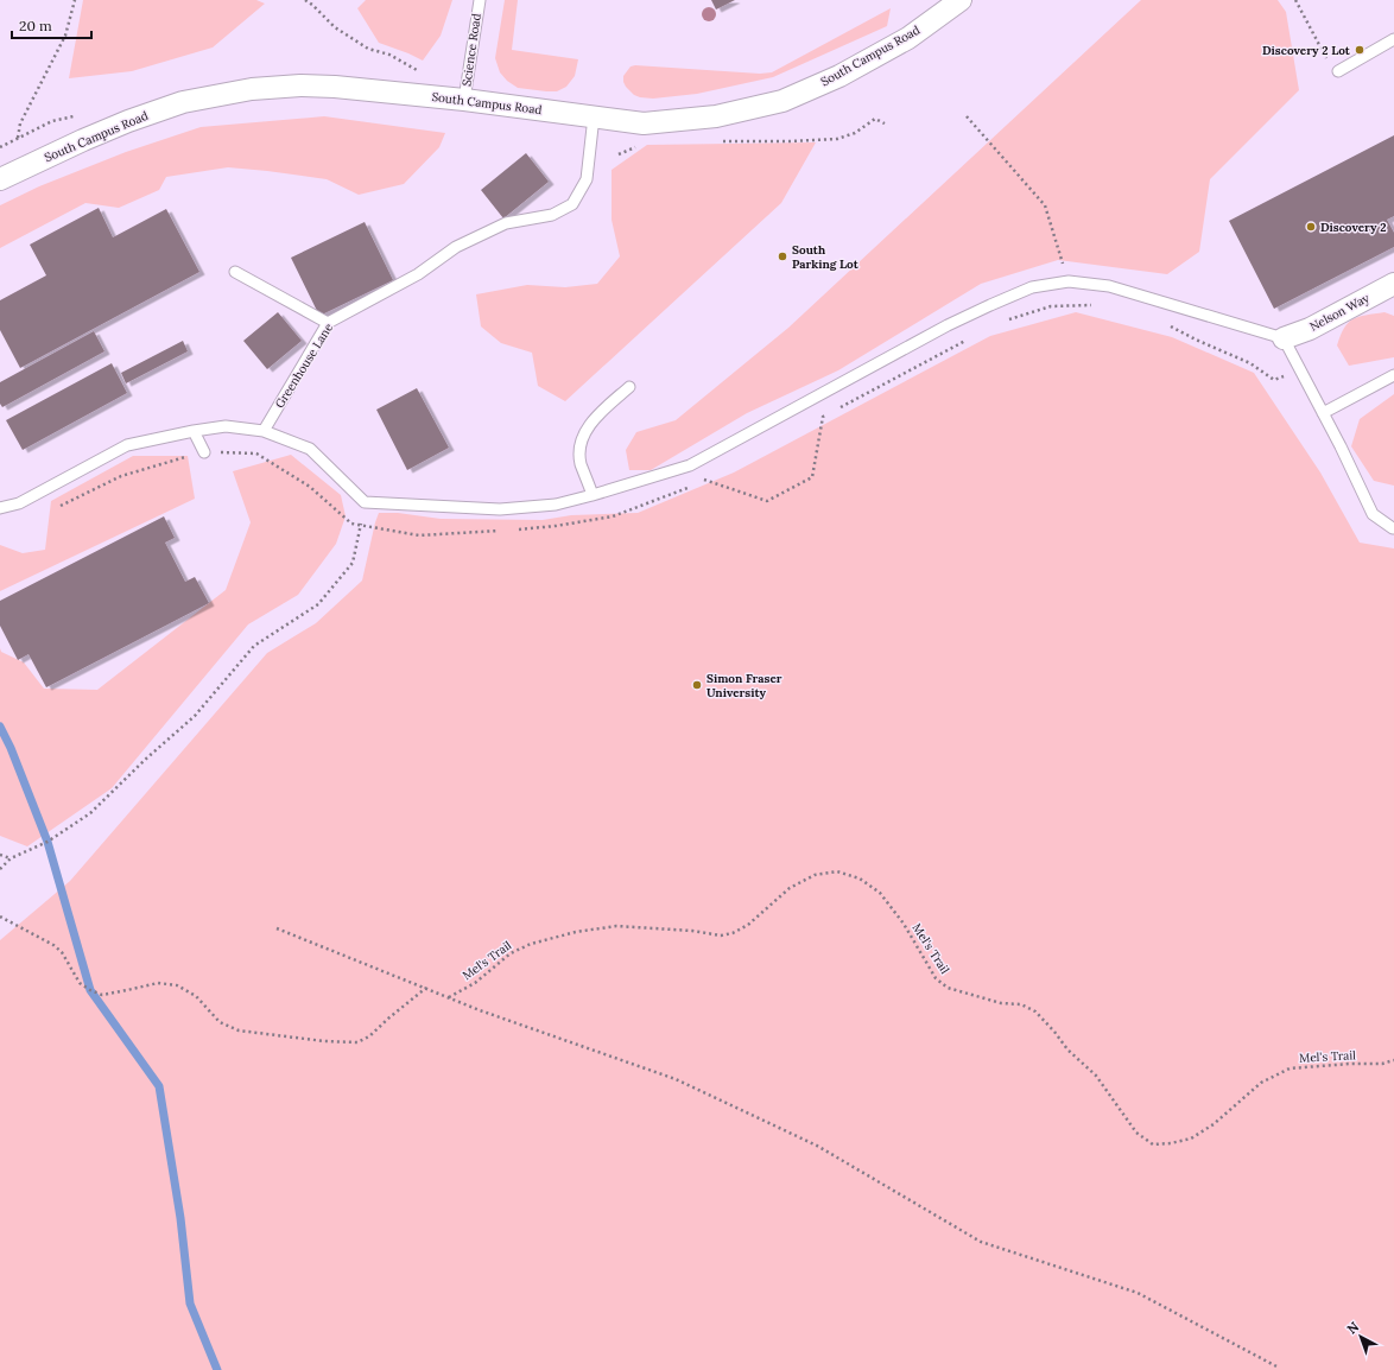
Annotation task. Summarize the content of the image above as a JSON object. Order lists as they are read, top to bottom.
{
  "streets": {
    "street": ["South Campus Road", "Nelson Way"],
    "lane": ["Science Road", "Greenhouse Lane"],
    "path": ["Mel's Trail"]
  },
  "crossings": [
    ["Science Road", "South Campus Road"],
    ["South Campus Road", "Greenhouse Lane"]
  ],
  "places": [
    "Discovery 2 Lot",
    "Discovery 2",
    "South Parking Lot",
    "Simon Fraser University"
  ],
  "scale_bar": "20 m",
  "north": "top left"
}
